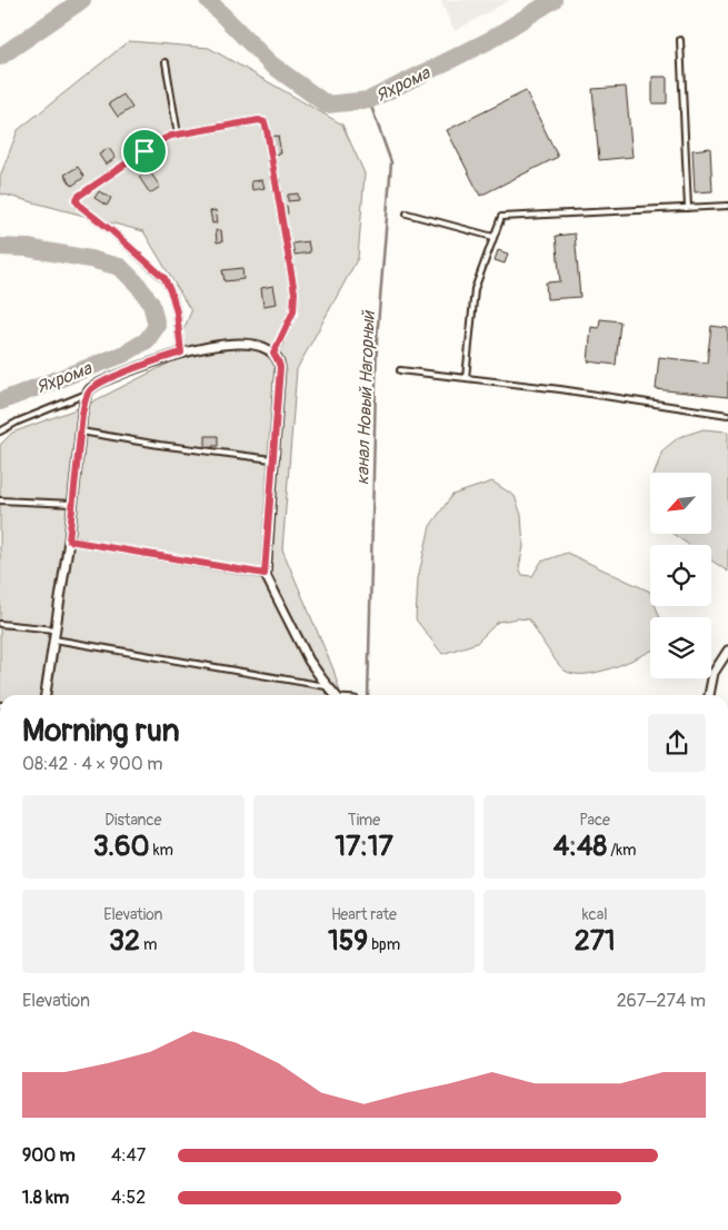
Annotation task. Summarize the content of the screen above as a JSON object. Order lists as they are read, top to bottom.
{
  "water": ["Яхрома", "канал Новый Нагорный"],
  "north": "bottom left",
  "page": {
    "heading": ["Morning run", "08:42 · 4 × 900 m"],
    "stats": [
      ["Distance", "3.60 km"],
      ["Time", "17:17"],
      ["Pace", "4:48 /km"],
      ["Elevation", "32 m"],
      ["Heart rate", "159 bpm"],
      ["kcal", "271"]
    ],
    "chart": ["Elevation", "267–274 m"],
    "list": [
      {
        "name": "900 m",
        "note": "4:47"
      },
      {
        "name": "1.8 km",
        "note": "4:52"
      }
    ]
  }
}
